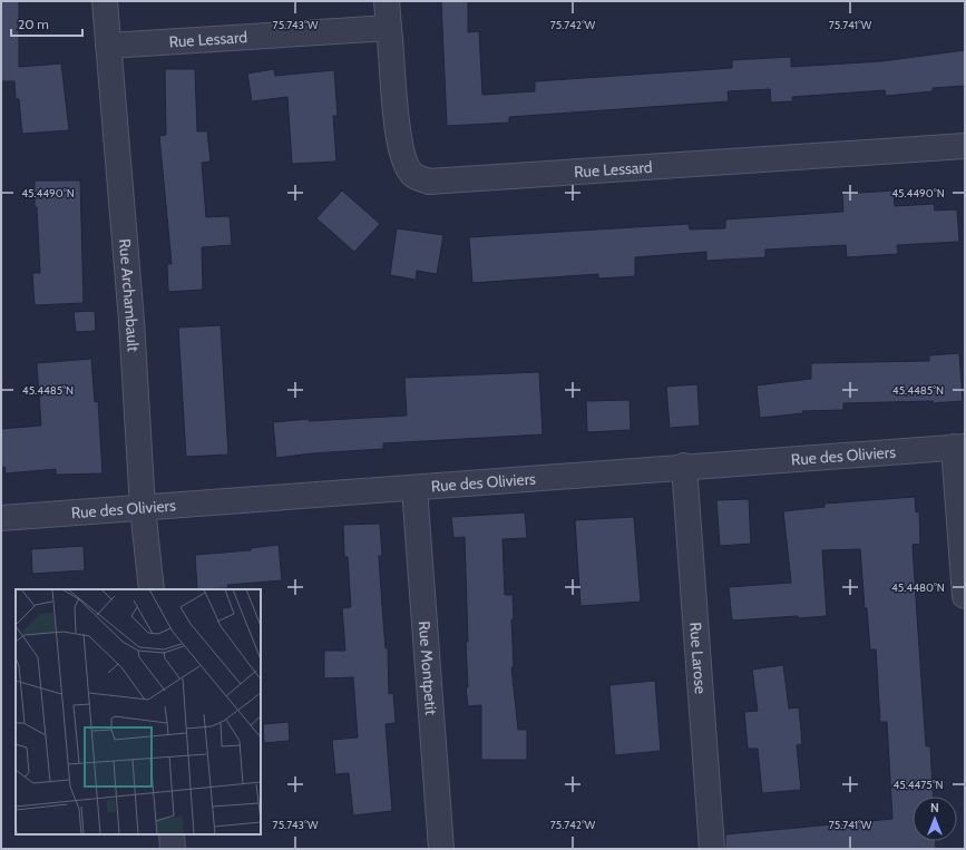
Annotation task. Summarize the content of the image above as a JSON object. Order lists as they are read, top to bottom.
{
  "streets": {
    "street": [
      "Rue Lessard",
      "Rue Archambault",
      "Rue des Oliviers",
      "Rue Larose",
      "Rue Montpetit"
    ]
  },
  "crossings": [
    ["Rue Lessard", "Rue Archambault"],
    ["Rue Archambault", "Rue des Oliviers"],
    ["Rue des Oliviers", "Rue Larose"],
    ["Rue des Oliviers", "Rue Montpetit"]
  ],
  "scale_bar": "20 m",
  "north": "top",
  "coordinates": [
    "75.743°W",
    "75.742°W",
    "75.741°W",
    "45.4490°N",
    "45.4485°N",
    "45.4480°N",
    "45.4475°N"
  ]
}
